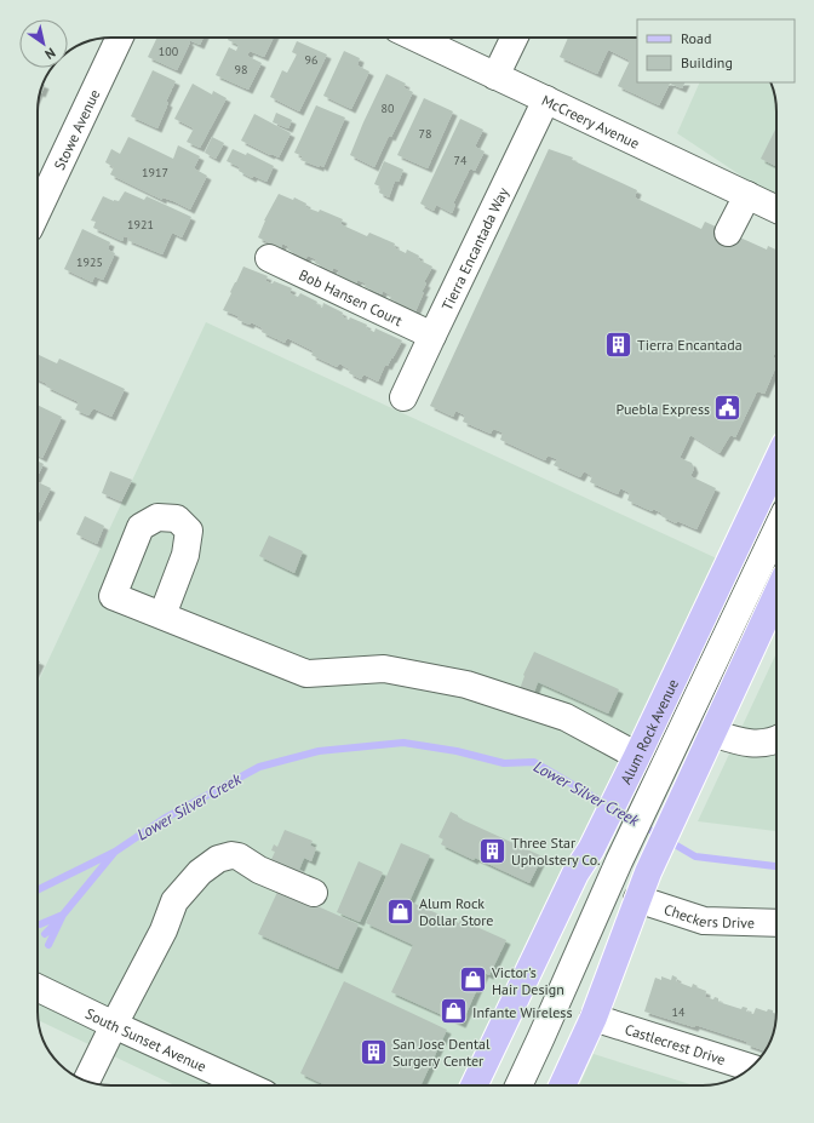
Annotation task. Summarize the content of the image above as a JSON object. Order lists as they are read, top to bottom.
{
  "streets": {
    "main road": ["Alum Rock Avenue"],
    "street": [
      "McCreery Avenue",
      "Stowe Avenue",
      "Tierra Encantada Way",
      "Bob Hansen Court",
      "Checkers Drive",
      "South Sunset Avenue",
      "Castlecrest Drive"
    ]
  },
  "crossings": [
    ["McCreery Avenue", "Tierra Encantada Way"],
    ["Tierra Encantada Way", "Bob Hansen Court"]
  ],
  "water": ["Lower Silver Creek"],
  "places": {
    "building": ["Tierra Encantada", "Three Star Upholstery Co.", "San Jose Dental Surgery Center"],
    "public building": ["Puebla Express"],
    "shop": ["Alum Rock Dollar Store", "Victor's Hair Design", "Infante Wireless"]
  },
  "house_numbers": [
    "100",
    "96",
    "98",
    "80",
    "78",
    "74",
    "1917",
    "1921",
    "1925",
    "14"
  ],
  "legend": ["Road", "Building"],
  "north": "bottom right"
}
